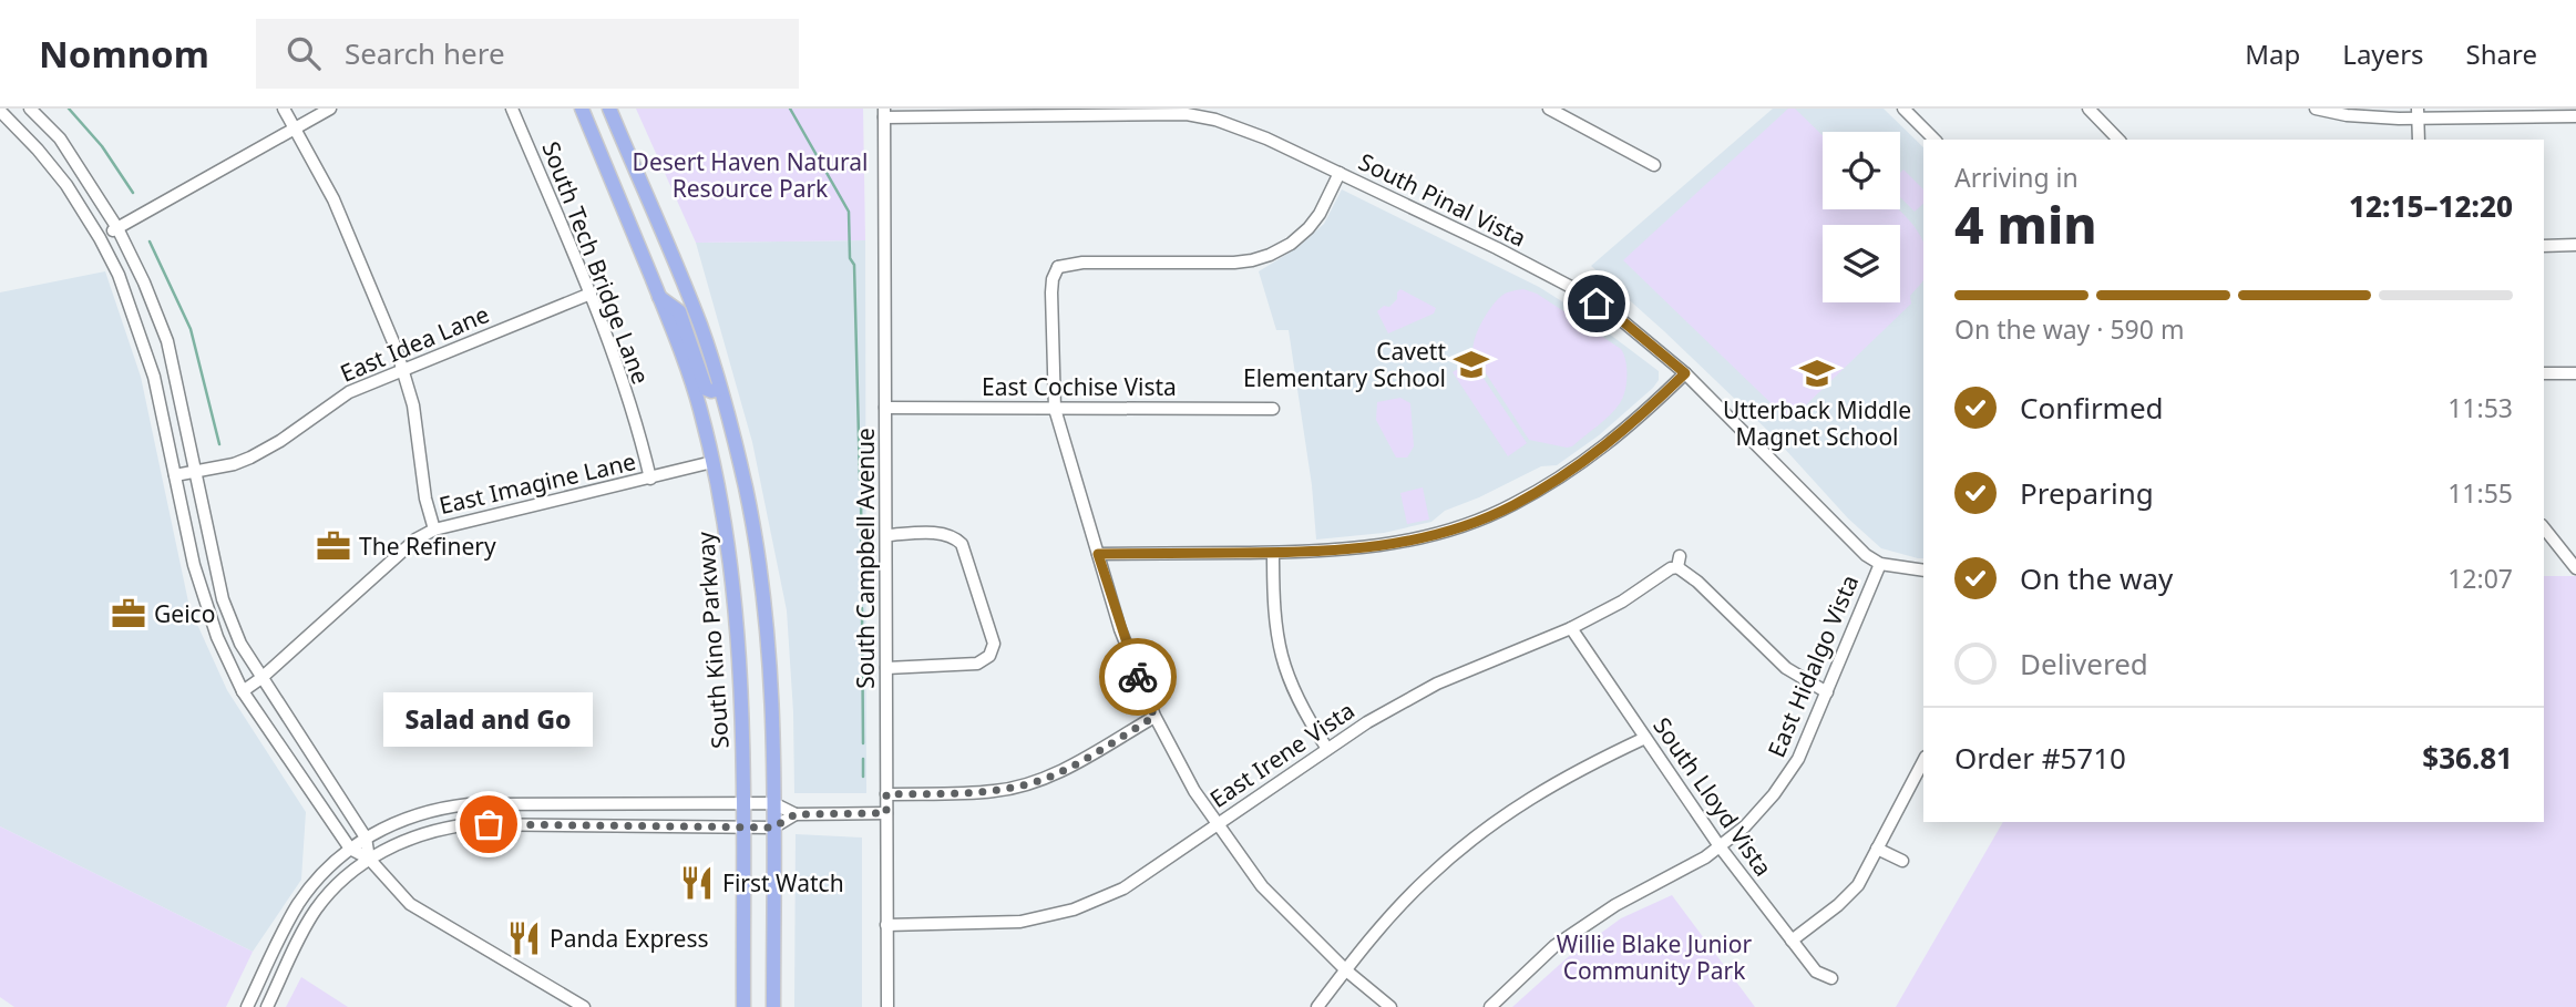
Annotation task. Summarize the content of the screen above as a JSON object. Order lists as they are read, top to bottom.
{
  "streets": {
    "main road": ["South Kino Parkway"],
    "street": [
      "South Pinal Vista",
      "South Tech Bridge Lane",
      "East Idea Lane",
      "East Cochise Vista",
      "East Imagine Lane",
      "South Campbell Avenue",
      "East Hidalgo Vista",
      "East Irene Vista",
      "South Lloyd Vista"
    ]
  },
  "crossings": [
    ["South Pinal Vista", "South Campbell Avenue"],
    ["South Pinal Vista", "East Hidalgo Vista"],
    ["South Tech Bridge Lane", "East Idea Lane"],
    ["South Tech Bridge Lane", "East Imagine Lane"],
    ["East Cochise Vista", "South Campbell Avenue"],
    ["East Imagine Lane", "South Kino Parkway"],
    ["South Campbell Avenue", "East Irene Vista"],
    ["East Hidalgo Vista", "East Irene Vista"],
    ["East Hidalgo Vista", "South Lloyd Vista"],
    ["East Irene Vista", "South Lloyd Vista"]
  ],
  "parks": ["Desert Haven Natural Resource Park", "Willie Blake Junior Community Park"],
  "places": {
    "school or university": ["Cavett Elementary School", "Utterback Middle Magnet School"],
    "office": ["The Refinery", "Geico"],
    "other": ["Salad and Go"],
    "restaurant": ["First Watch", "Panda Express"]
  },
  "page": {
    "header": "Nomnom",
    "search": "Search here",
    "nav": ["Map", "Layers", "Share"],
    "heading": ["4 min", "Arriving in", "12:15–12:20"],
    "panel": ["Order #5710", "$36.81"],
    "bar": "On the way · 590 m",
    "list": [
      ["Confirmed", "11:53"],
      ["Preparing", "11:55"],
      ["On the way", "12:07"],
      "Delivered"
    ],
    "bubble": "Salad and Go"
  }
}
